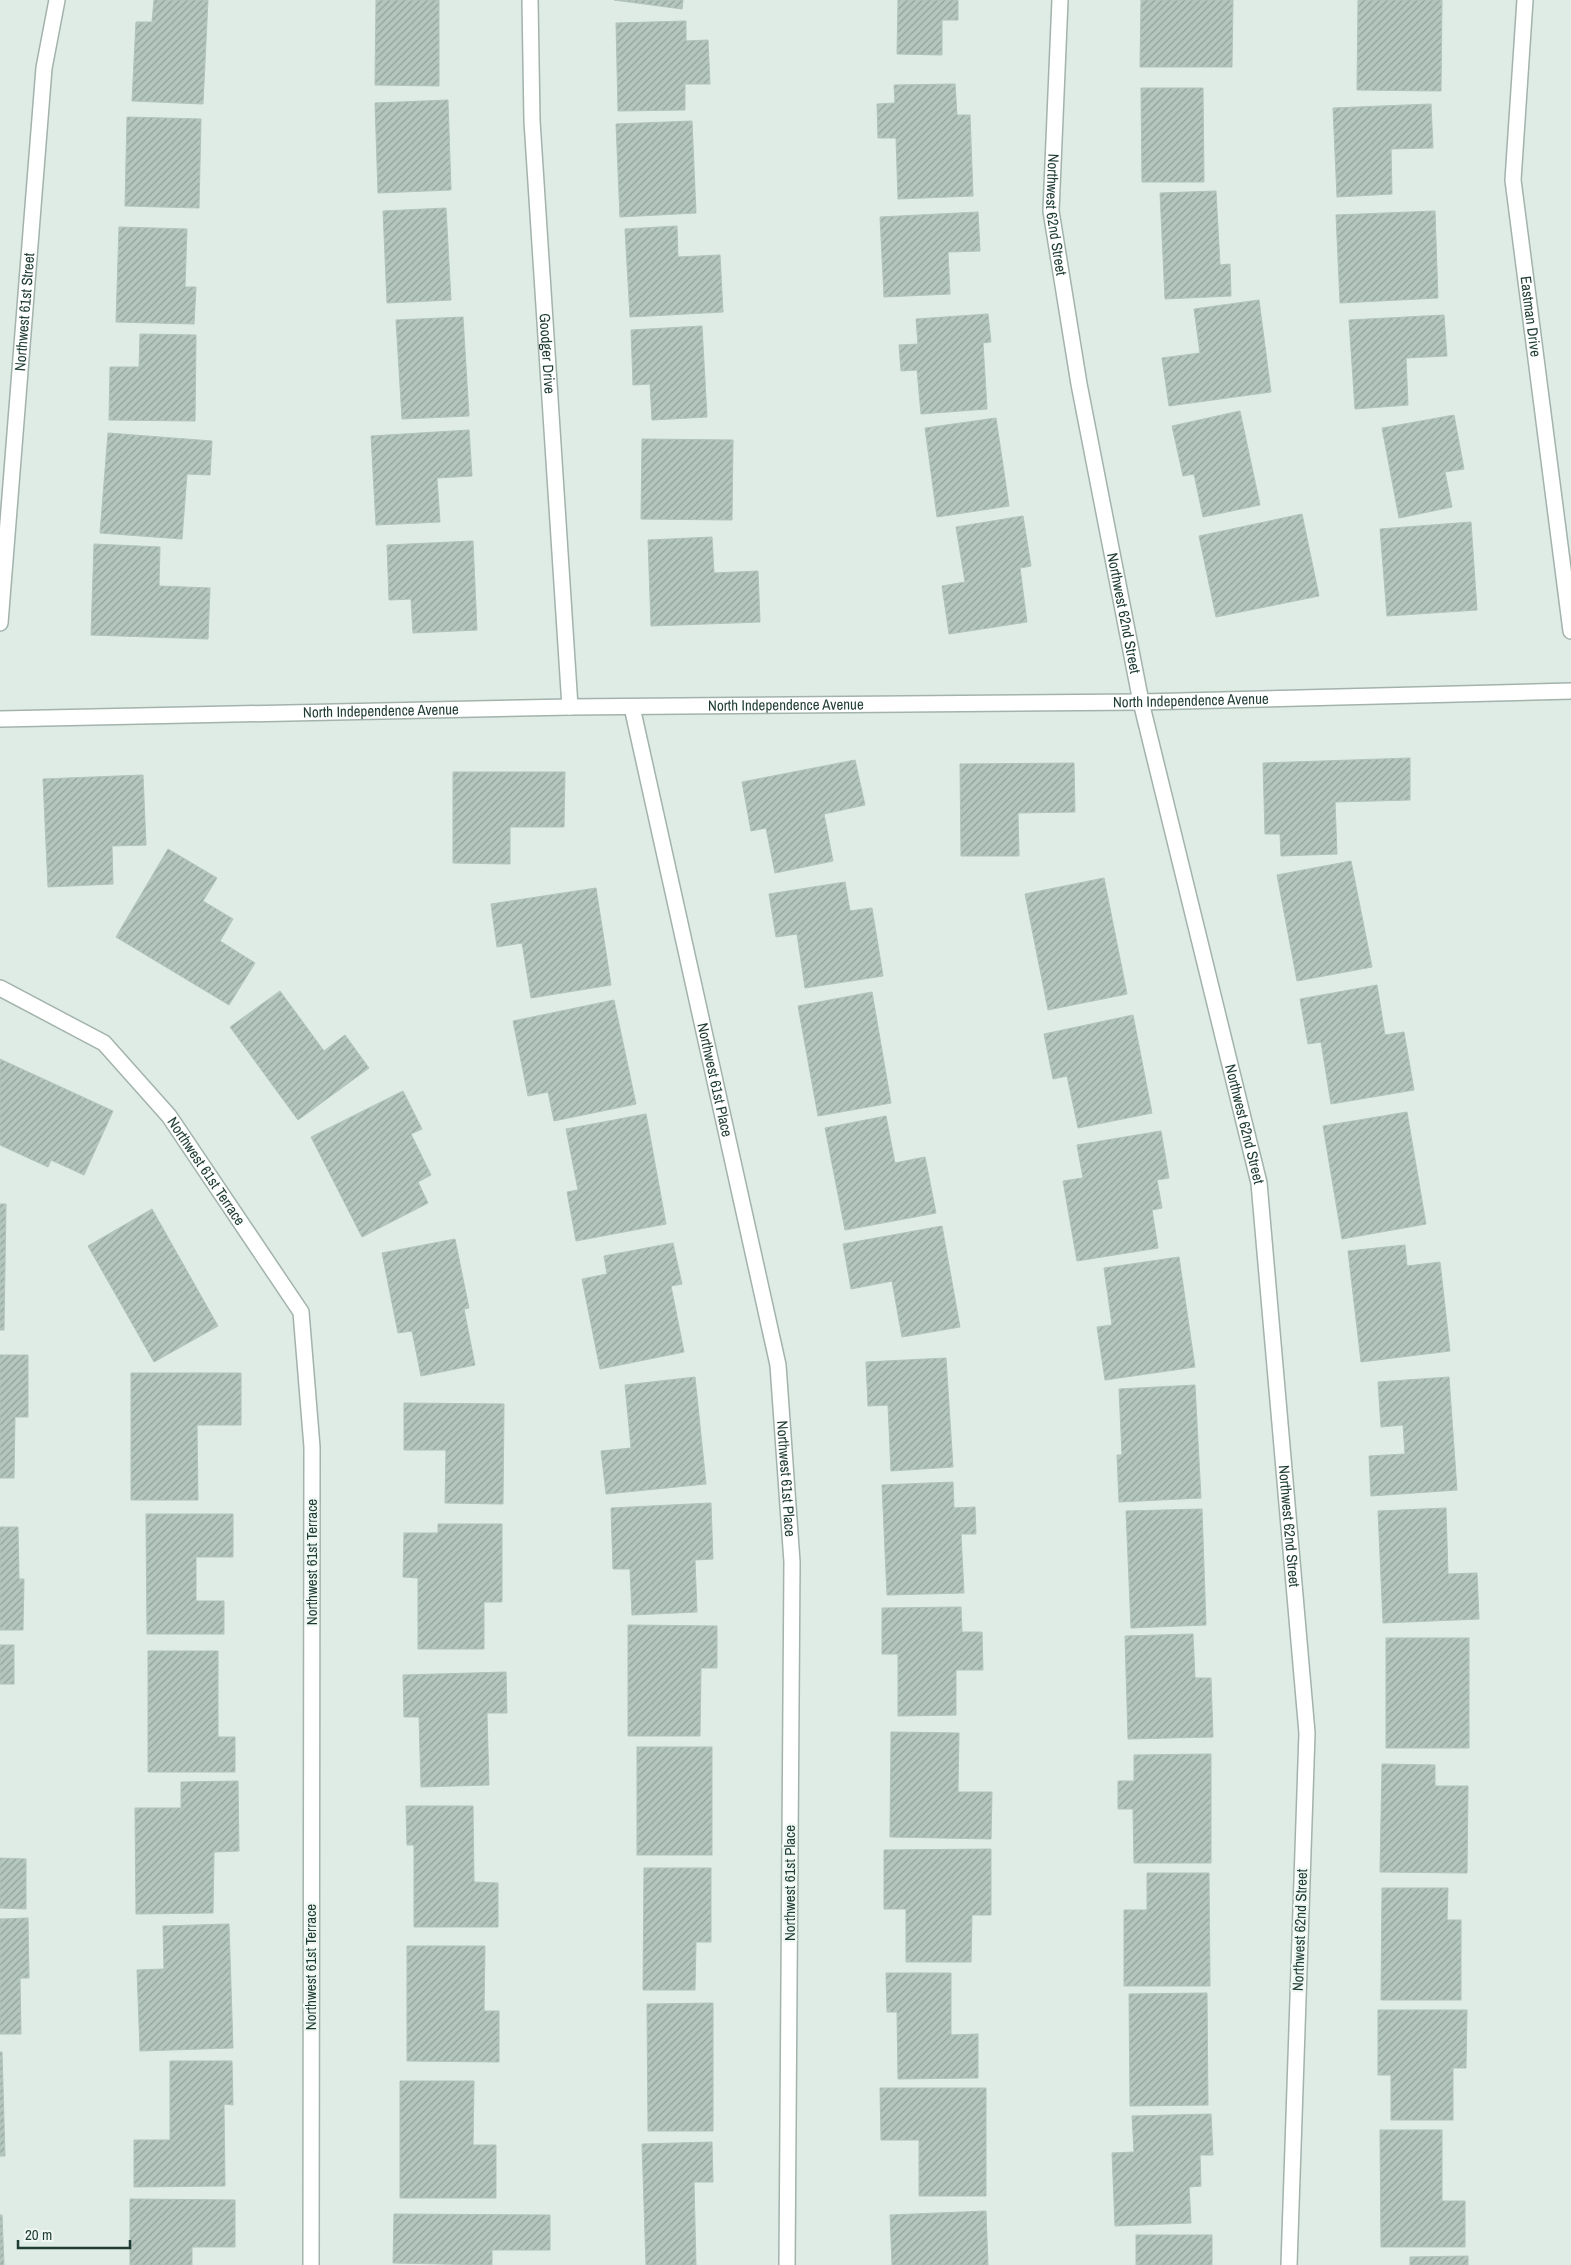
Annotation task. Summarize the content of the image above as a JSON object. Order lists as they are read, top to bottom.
{
  "streets": {
    "street": [
      "Northwest 62nd Street",
      "Northwest 61st Street",
      "Eastman Drive",
      "Goodger Drive",
      "North Independence Avenue",
      "Northwest 61st Place",
      "Northwest 61st Terrace"
    ]
  },
  "crossings": [
    ["Northwest 62nd Street", "North Independence Avenue"],
    ["Goodger Drive", "North Independence Avenue"],
    ["North Independence Avenue", "Northwest 61st Place"]
  ],
  "scale_bar": "20 m"
}
